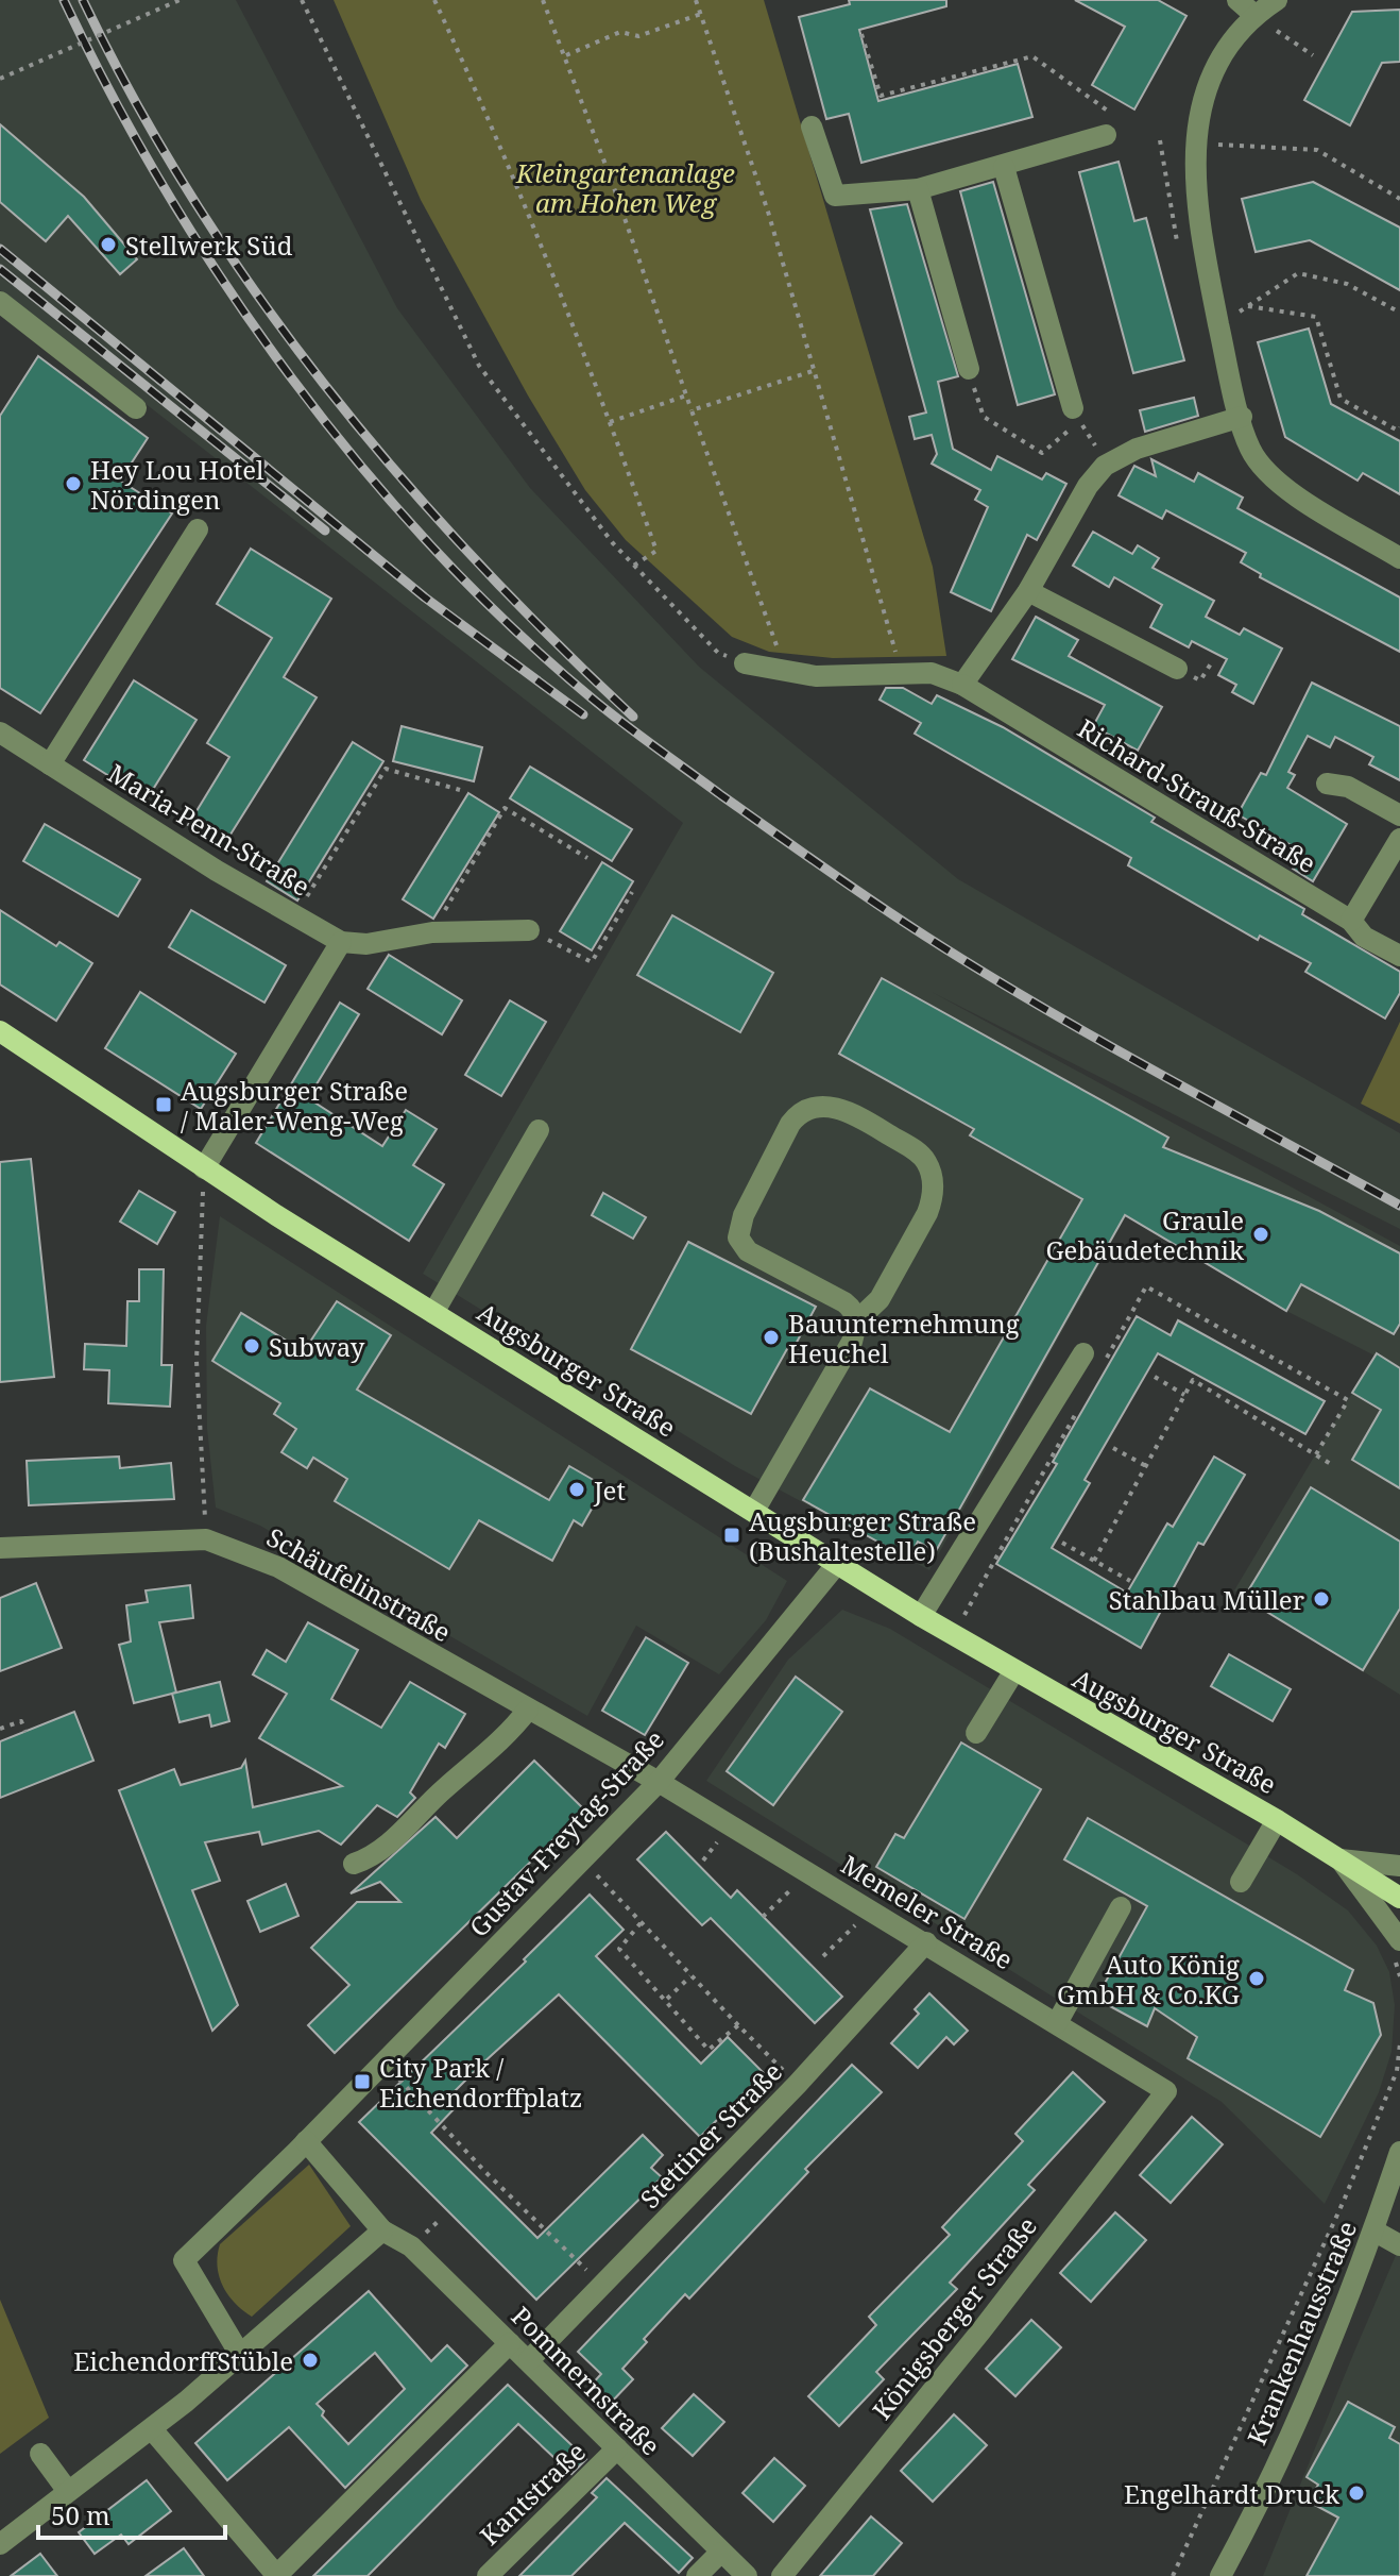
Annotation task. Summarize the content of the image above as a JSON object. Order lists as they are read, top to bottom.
{
  "streets": {
    "main road": ["Augsburger Straße"],
    "street": [
      "Richard-Strauß-Straße",
      "Maria-Penn-Straße",
      "Schäufelinstraße",
      "Gustav-Freytag-Straße",
      "Memeler Straße",
      "Stettiner Straße",
      "Königsberger Straße",
      "Krankenhausstraße",
      "Pommernstraße",
      "Kantstraße"
    ]
  },
  "crossings": [
    ["Augsburger Straße", "Gustav-Freytag-Straße"],
    ["Schäufelinstraße", "Gustav-Freytag-Straße"],
    ["Schäufelinstraße", "Memeler Straße"],
    ["Gustav-Freytag-Straße", "Memeler Straße"],
    ["Gustav-Freytag-Straße", "Pommernstraße"],
    ["Memeler Straße", "Stettiner Straße"],
    ["Memeler Straße", "Königsberger Straße"],
    ["Stettiner Straße", "Pommernstraße"],
    ["Pommernstraße", "Kantstraße"]
  ],
  "parks": ["Kleingartenanlage am Hohen Weg"],
  "places": {
    "other": [
      "Stellwerk Süd",
      "Hey Lou Hotel Nördingen",
      "Graule Gebäudetechnik",
      "Bauunternehmung Heuchel",
      "Subway",
      "Jet",
      "Stahlbau Müller",
      "Auto König GmbH & Co.KG",
      "EichendorffStüble",
      "Engelhardt Druck"
    ],
    "transit": ["Augsburger Straße / Maler-Weng-Weg", "Augsburger Straße (Bushaltestelle)", "City Park / Eichendorffplatz"]
  },
  "scale_bar": "50 m"
}
